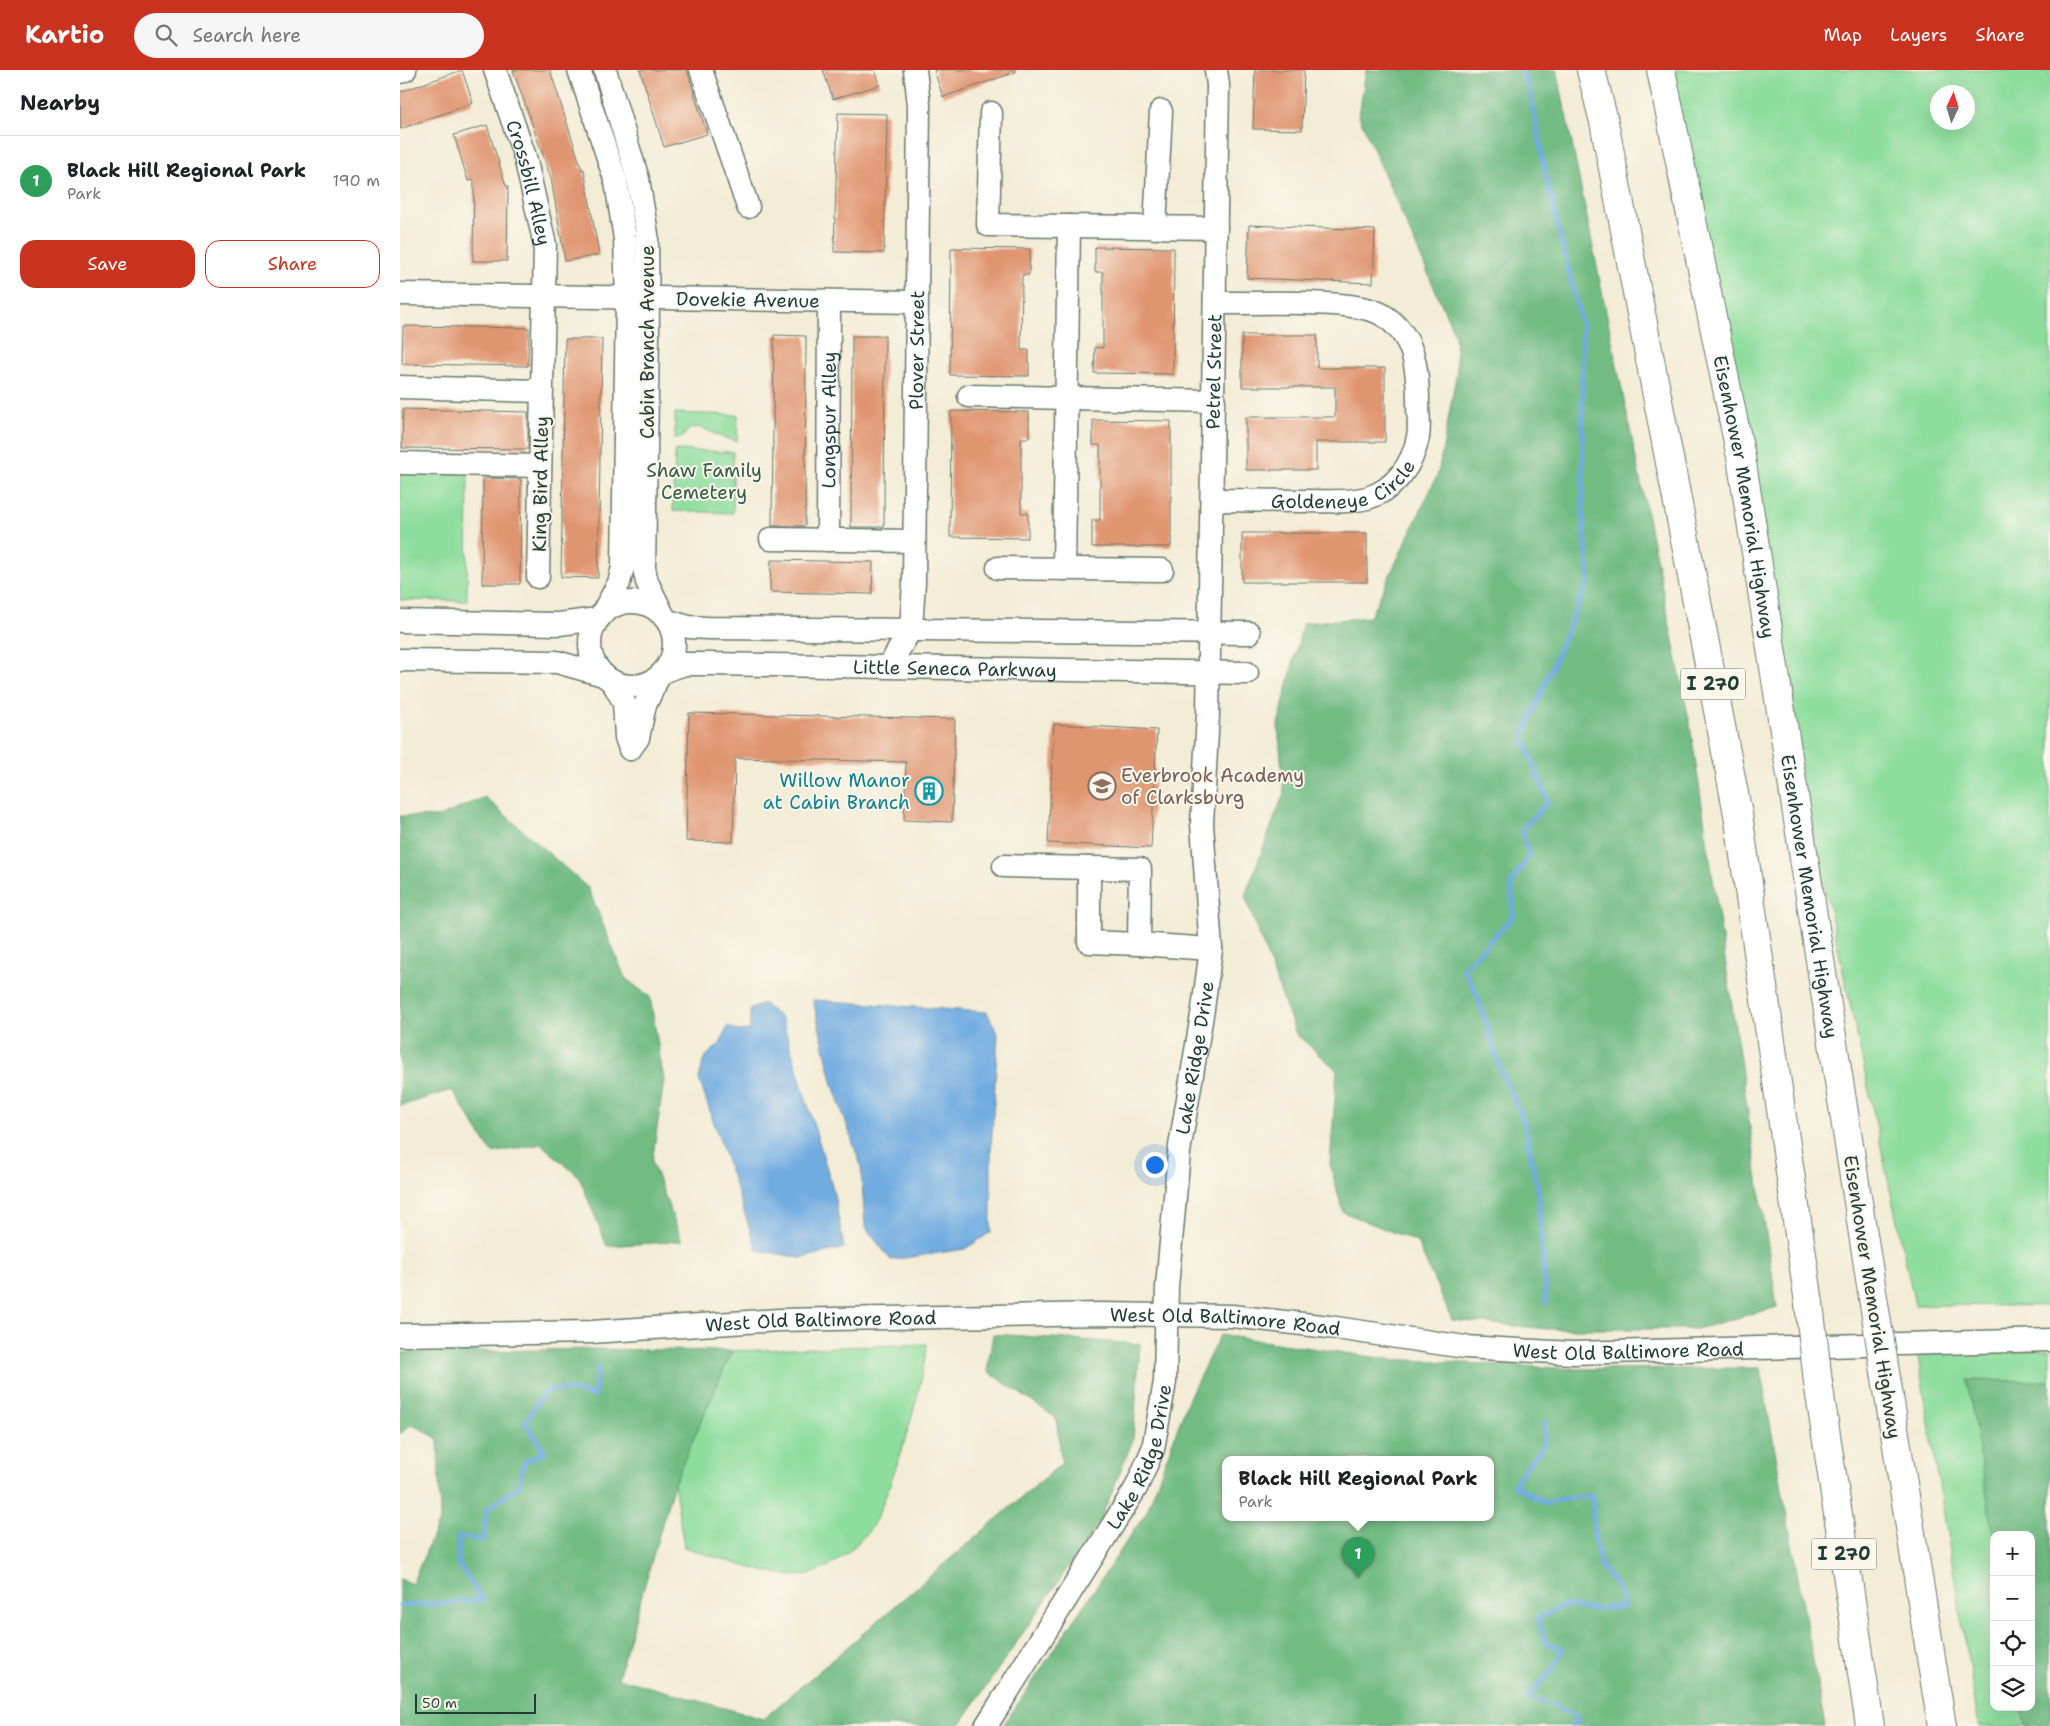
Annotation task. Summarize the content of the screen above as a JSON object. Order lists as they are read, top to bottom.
{
  "streets": {
    "highway": ["Eisenhower Memorial Highway", "I 270"],
    "street": [
      "Crossbill Alley",
      "Dovekie Avenue",
      "Cabin Branch Avenue",
      "Plover Street",
      "Petrel Street",
      "Longspur Alley",
      "Goldeneye Circle",
      "King Bird Alley",
      "Little Seneca Parkway",
      "Lake Ridge Drive",
      "West Old Baltimore Road"
    ]
  },
  "crossings": [
    ["Crossbill Alley", "Dovekie Avenue"],
    ["Crossbill Alley", "King Bird Alley"],
    ["Dovekie Avenue", "Cabin Branch Avenue"],
    ["Dovekie Avenue", "Plover Street"],
    ["Dovekie Avenue", "Longspur Alley"],
    ["Dovekie Avenue", "King Bird Alley"],
    ["Cabin Branch Avenue", "Little Seneca Parkway"],
    ["Plover Street", "Little Seneca Parkway"],
    ["Petrel Street", "Goldeneye Circle"],
    ["Petrel Street", "Little Seneca Parkway"],
    ["Petrel Street", "Lake Ridge Drive"],
    ["Little Seneca Parkway", "Lake Ridge Drive"],
    ["Lake Ridge Drive", "West Old Baltimore Road"]
  ],
  "parks": ["Shaw Family Cemetery"],
  "places": {
    "school or university": ["Everbrook Academy of Clarksburg"],
    "building": ["Willow Manor at Cabin Branch"]
  },
  "scale_bar": "50 m",
  "north": "top",
  "page": {
    "header": "Kartio",
    "search": "Search here",
    "nav": ["Map", "Layers", "Share"],
    "heading": "Nearby",
    "list": [
      {
        "mark": "1",
        "name": "Black Hill Regional Park",
        "note": "Park",
        "value": "190 m"
      }
    ],
    "buttons": ["Save", "Share"],
    "popup": ["Black Hill Regional Park", "Park"],
    "map_buttons": ["+", "−"],
    "pins": "1",
    "scale": "50 m"
  }
}
